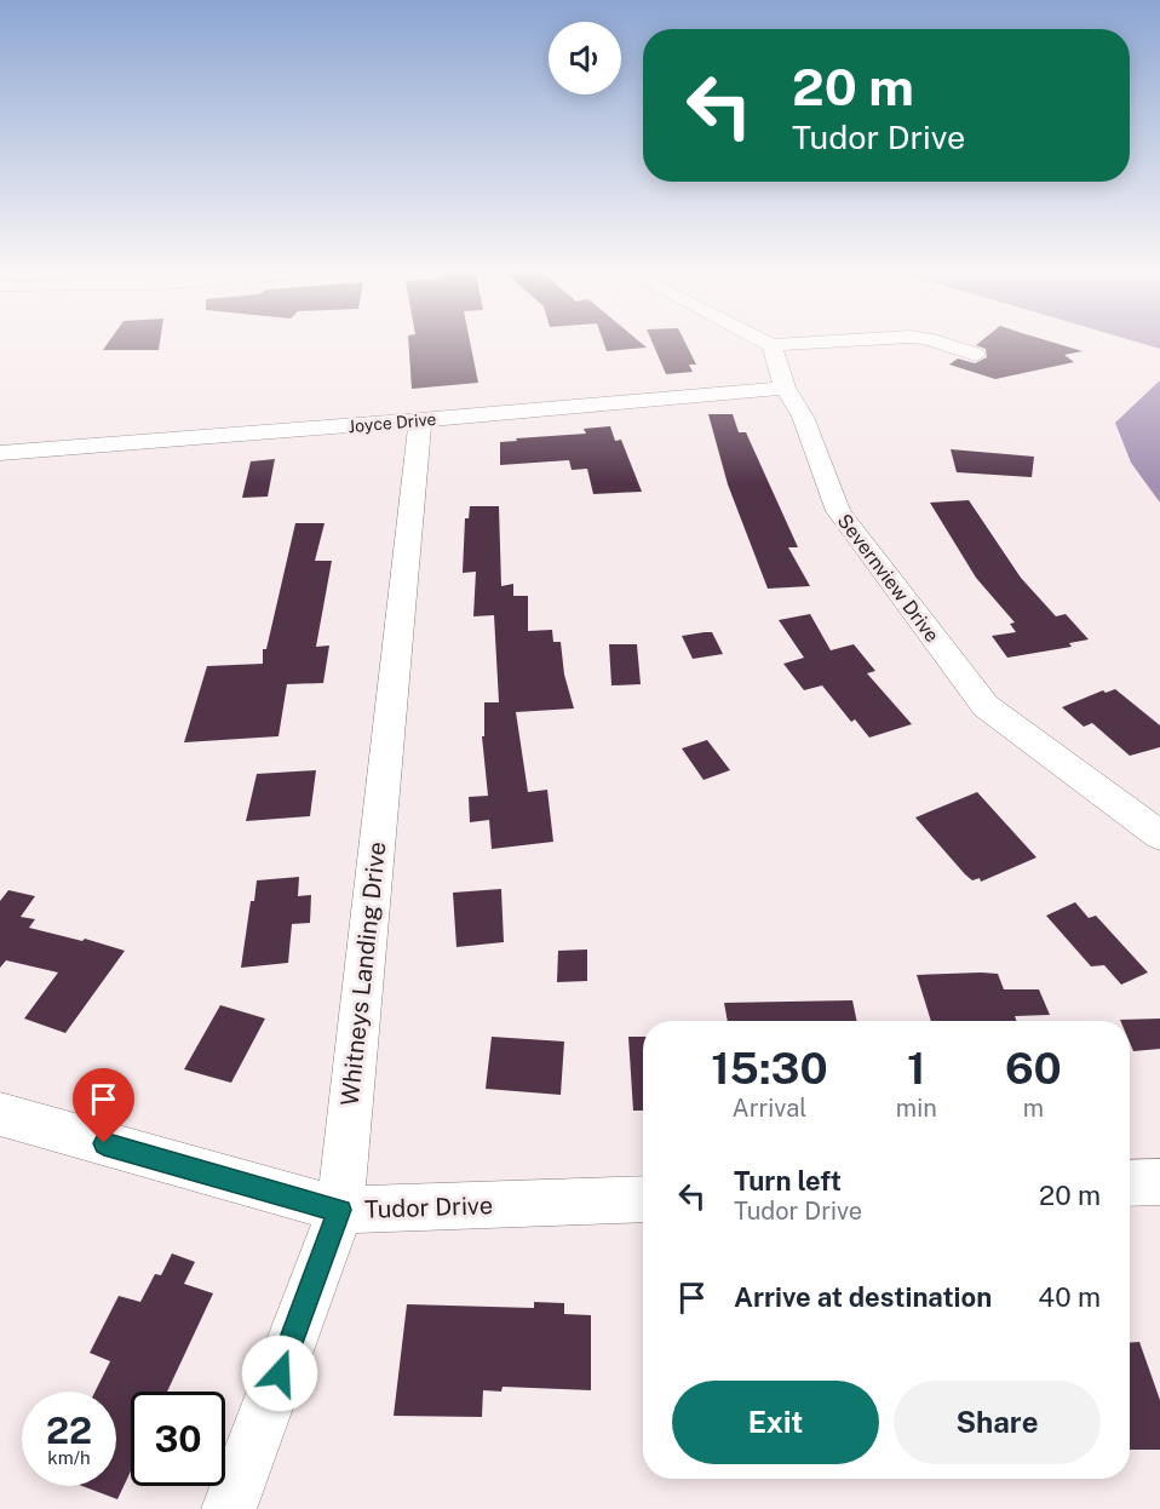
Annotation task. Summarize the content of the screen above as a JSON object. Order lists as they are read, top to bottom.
{
  "streets": {
    "street": [
      "Joyce Drive",
      "Severnview Drive",
      "Whitneys Landing Drive",
      "Tudor Drive"
    ]
  },
  "crossings": [
    ["Joyce Drive", "Severnview Drive"],
    ["Joyce Drive", "Whitneys Landing Drive"],
    ["Whitneys Landing Drive", "Tudor Drive"]
  ],
  "page": {
    "turn": ["20 m", "Tudor Drive"],
    "eta": [
      "15:30",
      "Arrival",
      "1",
      "min",
      "60",
      "m"
    ],
    "list": [
      {
        "name": "Turn left",
        "note": "Tudor Drive",
        "value": "20 m"
      },
      {
        "name": "Arrive at destination",
        "value": "40 m"
      }
    ],
    "buttons": ["Exit", "Share"],
    "speed": "22 km/h",
    "limit": "30"
  }
}
